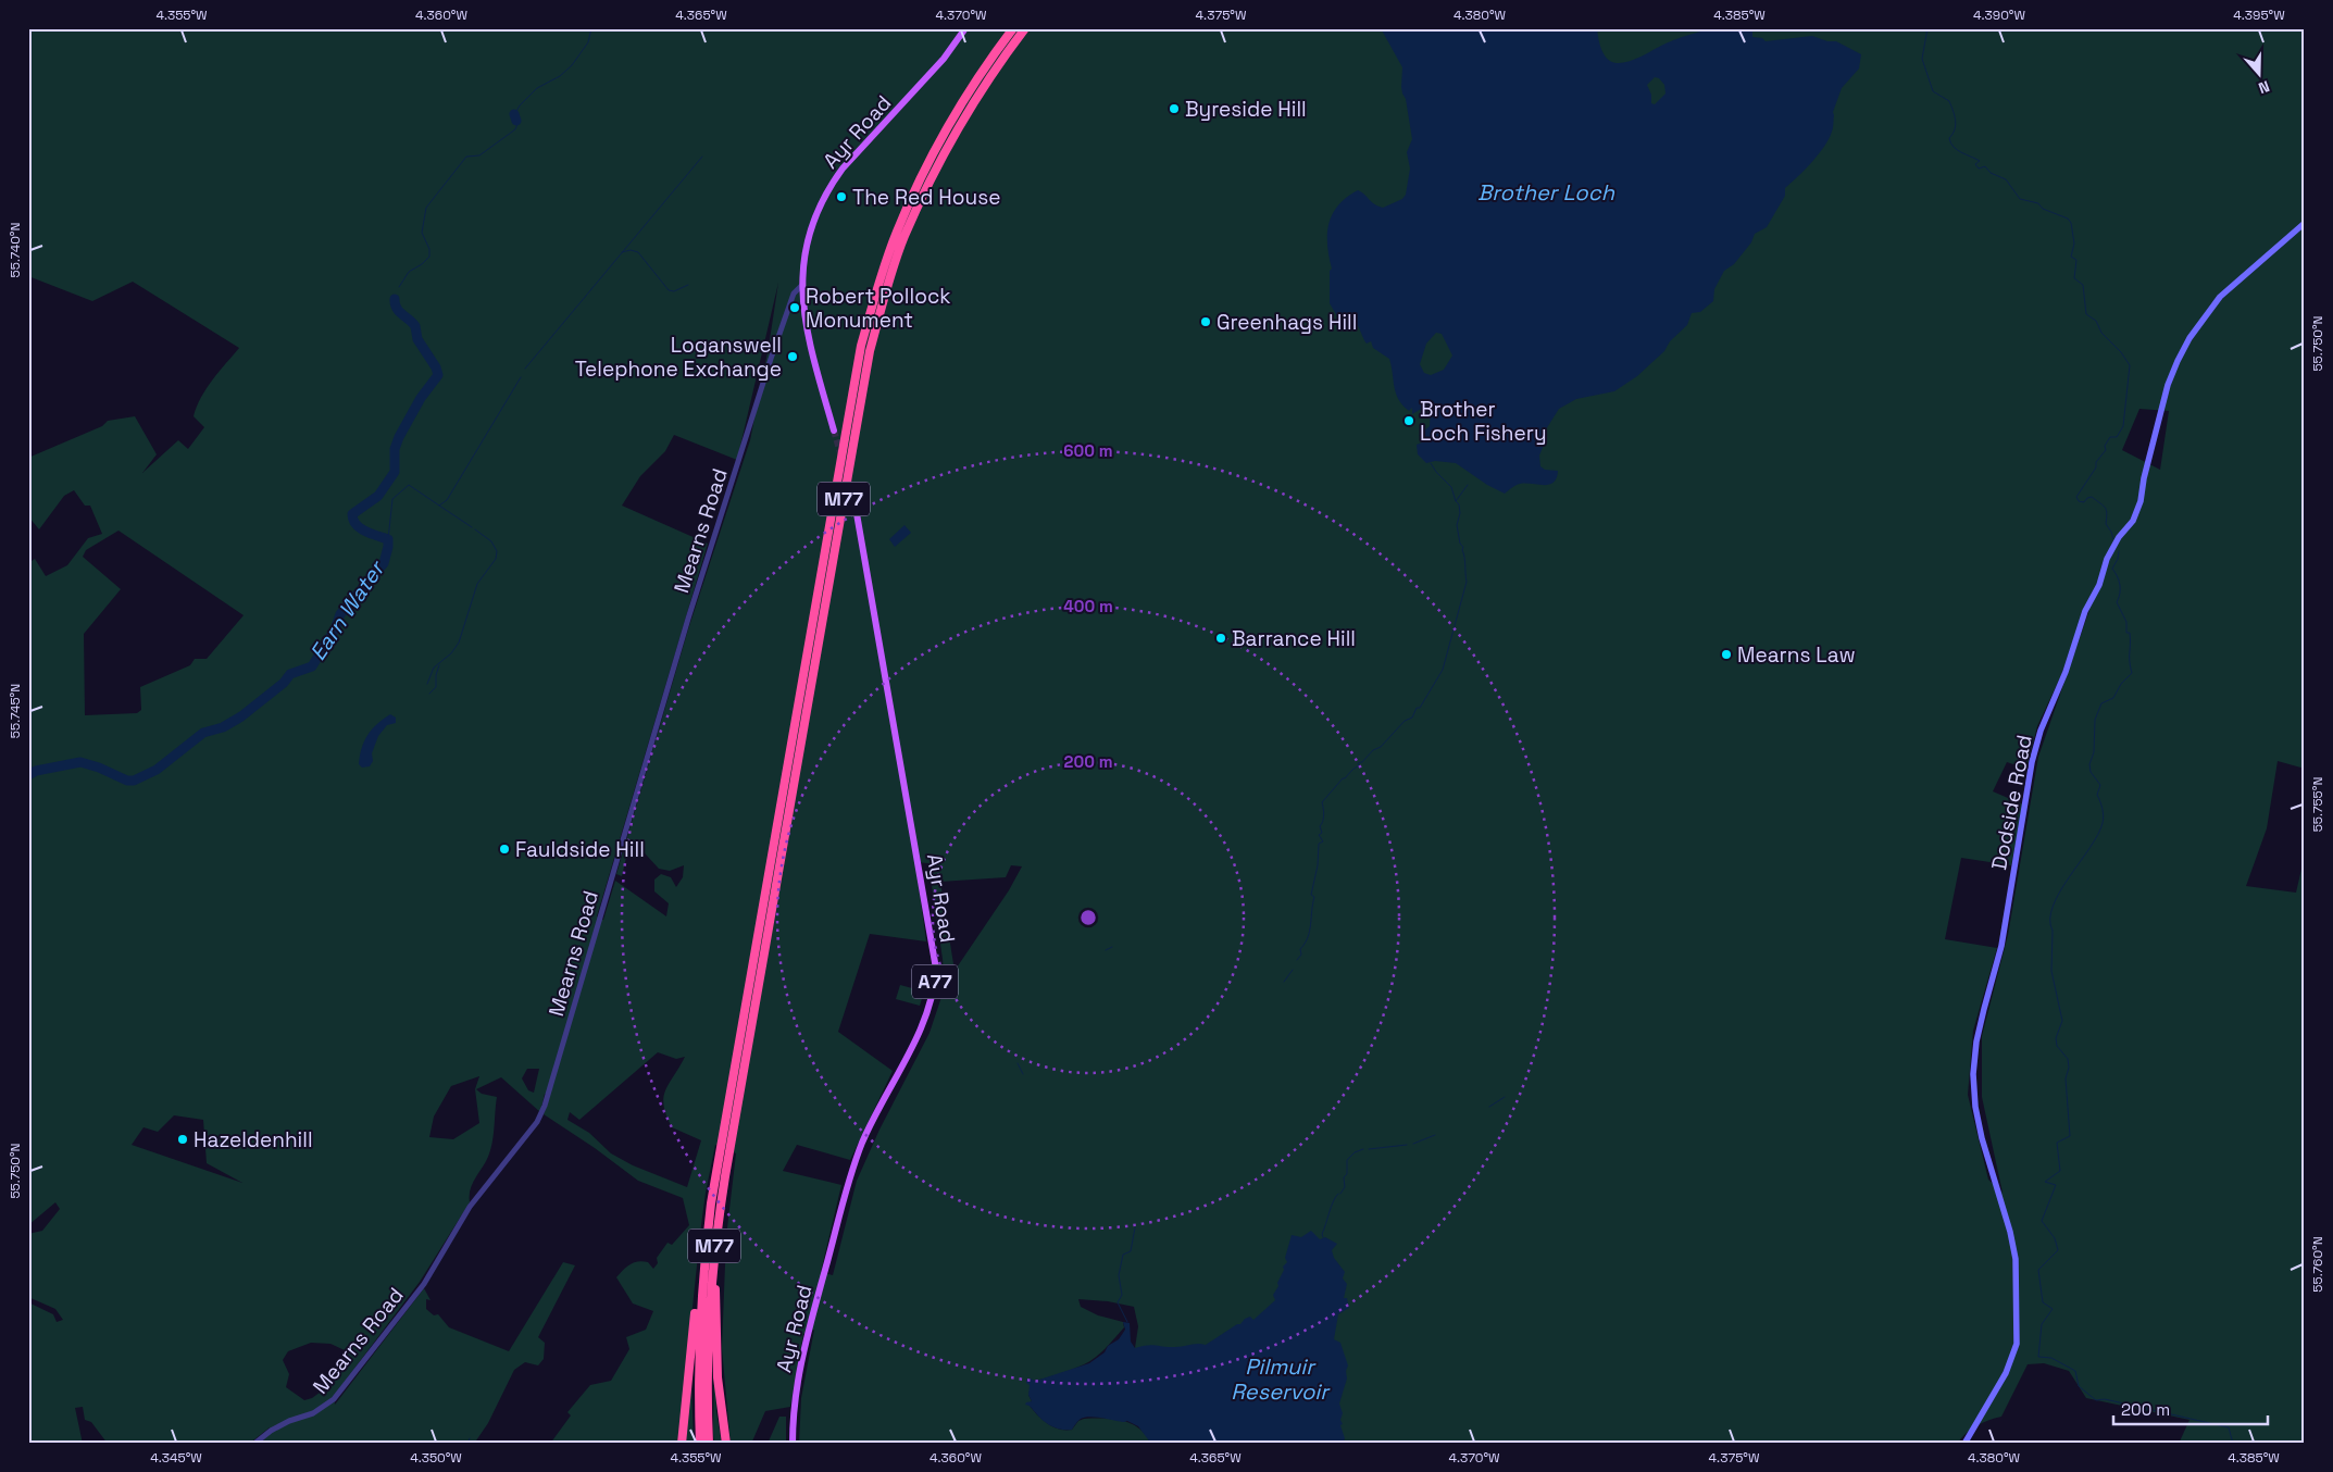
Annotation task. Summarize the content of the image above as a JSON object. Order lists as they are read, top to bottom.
{
  "streets": {
    "highway": ["M77"],
    "main road": ["Ayr Road", "Dodside Road", "A77"],
    "street": ["Mearns Road"]
  },
  "crossings": [
    ["Ayr Road", "Mearns Road"]
  ],
  "water": ["Brother Loch", "Earn Water", "Pilmuir Reservoir"],
  "places": [
    "Byreside Hill",
    "The Red House",
    "Robert Pollock Monument",
    "Greenhags Hill",
    "Loganswell Telephone Exchange",
    "Brother Loch Fishery",
    "Barrance Hill",
    "Mearns Law",
    "Fauldside Hill",
    "Hazeldenhill"
  ],
  "scale_bar": "200 m",
  "north": "bottom",
  "coordinates": [
    "4.355°W",
    "4.360°W",
    "4.365°W",
    "4.370°W",
    "4.375°W",
    "4.380°W",
    "4.385°W",
    "4.390°W",
    "4.395°W",
    "55.740°N",
    "55.750°N",
    "55.745°N",
    "55.755°N",
    "55.760°N",
    "4.345°W",
    "4.350°W"
  ],
  "rings": ["600 m", "400 m", "200 m"]
}
